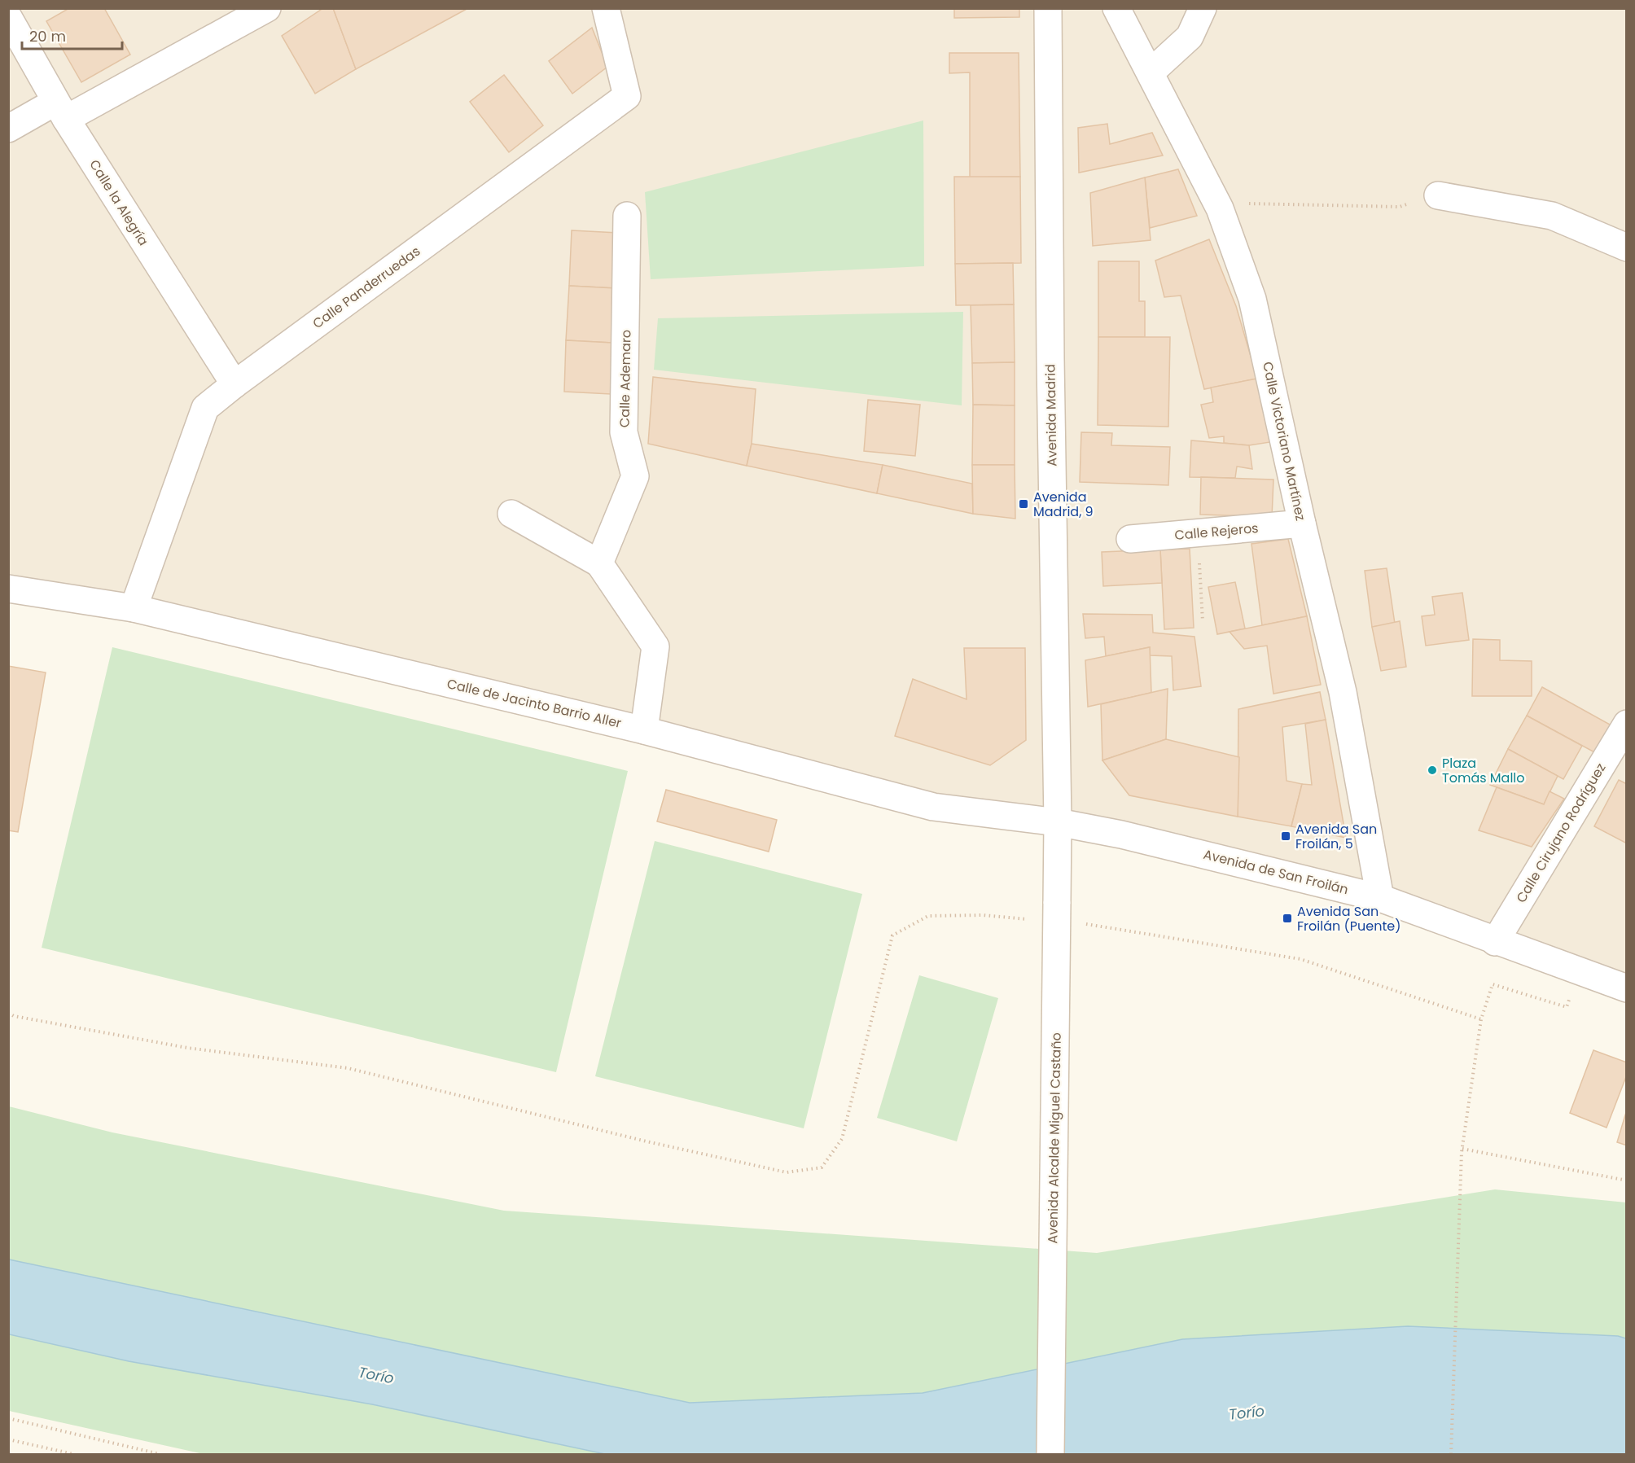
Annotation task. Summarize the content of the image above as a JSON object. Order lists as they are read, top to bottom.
{
  "streets": {
    "street": [
      "Calle la Alegría",
      "Calle Panderruedas",
      "Calle Ademaro",
      "Avenida Madrid",
      "Calle Victoriano Martínez",
      "Calle Rejeros",
      "Calle de Jacinto Barrio Aller",
      "Calle Cirujano Rodríguez",
      "Avenida de San Froilán",
      "Avenida Alcalde Miguel Castaño"
    ]
  },
  "crossings": [
    ["Calle la Alegría", "Calle Panderruedas"],
    ["Calle Panderruedas", "Calle de Jacinto Barrio Aller"],
    ["Avenida Madrid", "Calle de Jacinto Barrio Aller"],
    ["Avenida Madrid", "Avenida de San Froilán"],
    ["Avenida Madrid", "Avenida Alcalde Miguel Castaño"],
    ["Calle Victoriano Martínez", "Calle Rejeros"],
    ["Calle Victoriano Martínez", "Avenida de San Froilán"],
    ["Calle de Jacinto Barrio Aller", "Avenida de San Froilán"],
    ["Calle de Jacinto Barrio Aller", "Avenida Alcalde Miguel Castaño"],
    ["Calle Cirujano Rodríguez", "Avenida de San Froilán"],
    ["Avenida de San Froilán", "Avenida Alcalde Miguel Castaño"]
  ],
  "water": ["Torío"],
  "places": {
    "transit": ["Avenida Madrid, 9", "Avenida San Froilán, 5", "Avenida San Froilán (Puente)"],
    "other": ["Plaza Tomás Mallo"]
  },
  "scale_bar": "20 m"
}
